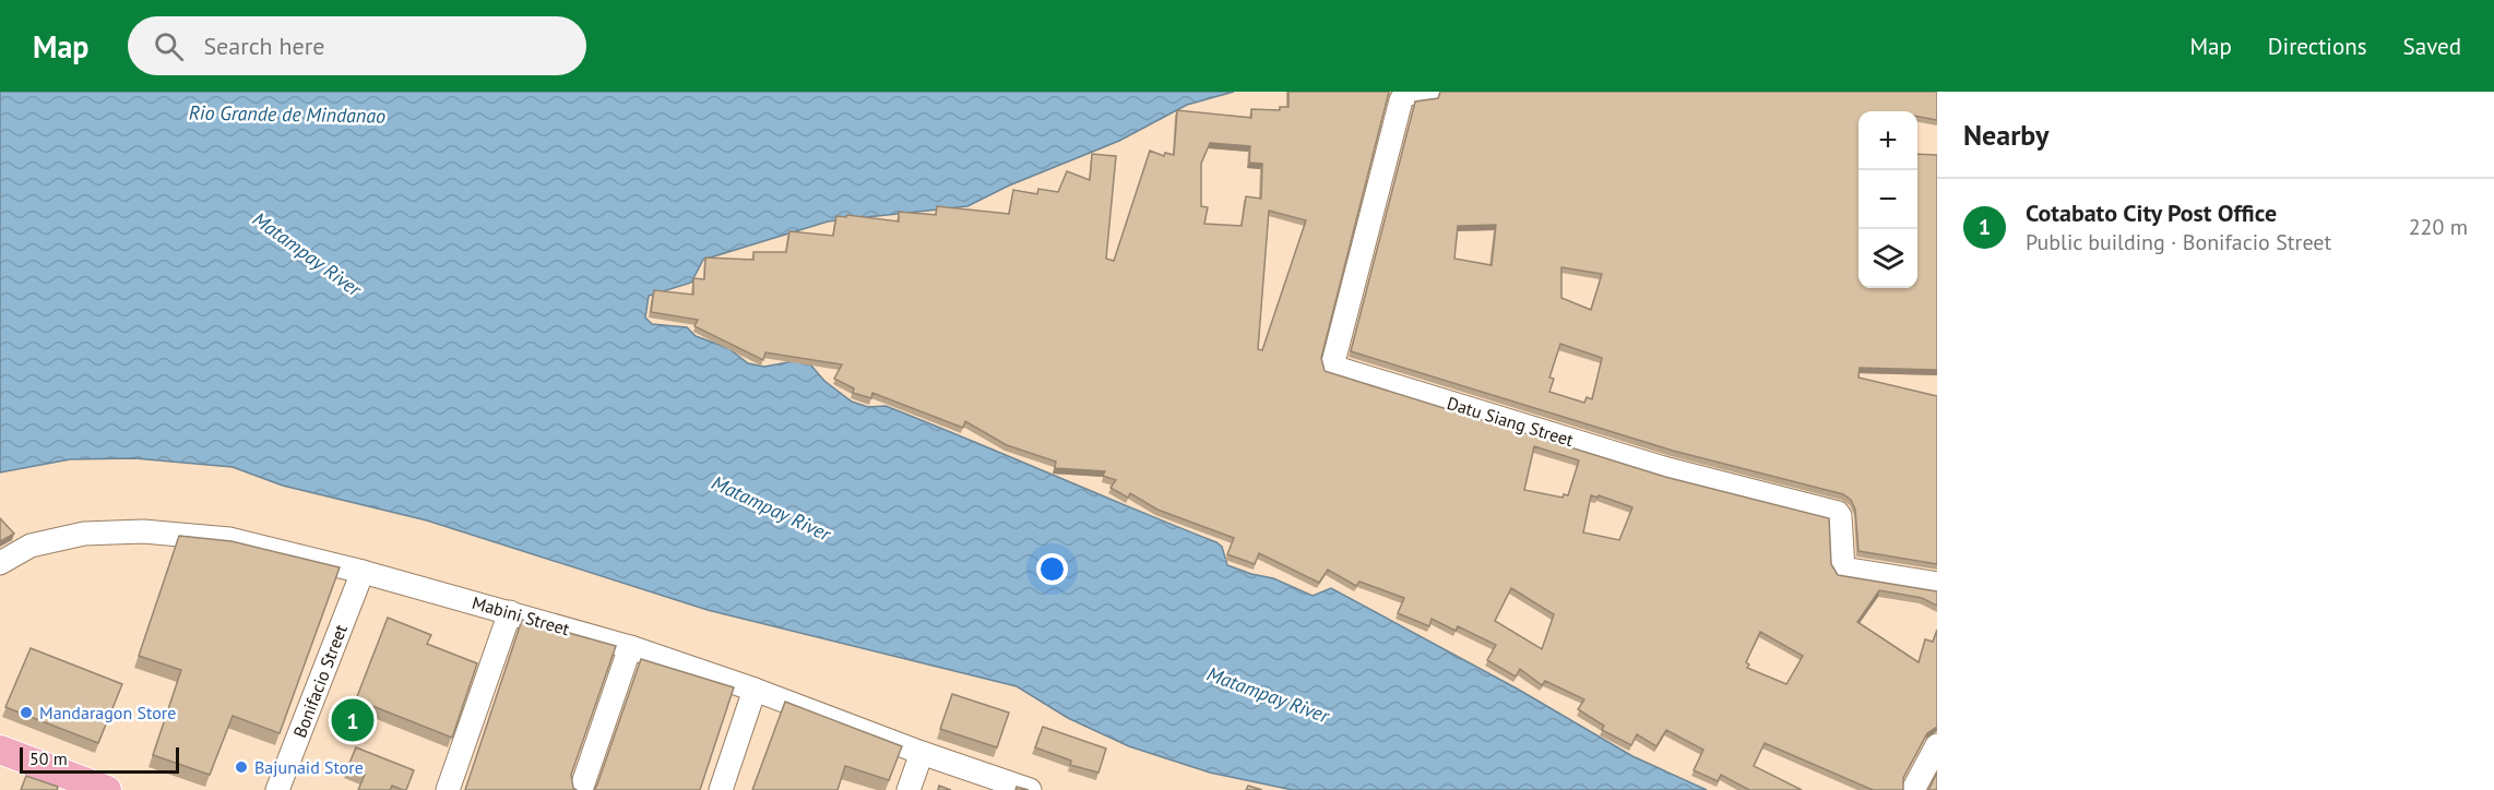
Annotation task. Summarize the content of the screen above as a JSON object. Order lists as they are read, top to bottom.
{
  "streets": {
    "street": ["Datu Siang Street", "Mabini Street", "Bonifacio Street"]
  },
  "crossings": [
    ["Mabini Street", "Bonifacio Street"]
  ],
  "water": ["Rio Grande de Mindanao", "Matampay River"],
  "places": ["Mandaragon Store", "Bajunaid Store"],
  "scale_bar": "50 m",
  "page": {
    "header": "Map",
    "search": "Search here",
    "nav": ["Map", "Directions", "Saved"],
    "heading": "Nearby",
    "map_buttons": ["+", "−"],
    "list": [
      {
        "mark": "1",
        "name": "Cotabato City Post Office",
        "note": "Public building · Bonifacio Street",
        "value": "220 m"
      }
    ],
    "pins": "1",
    "scale": "50 m"
  }
}
